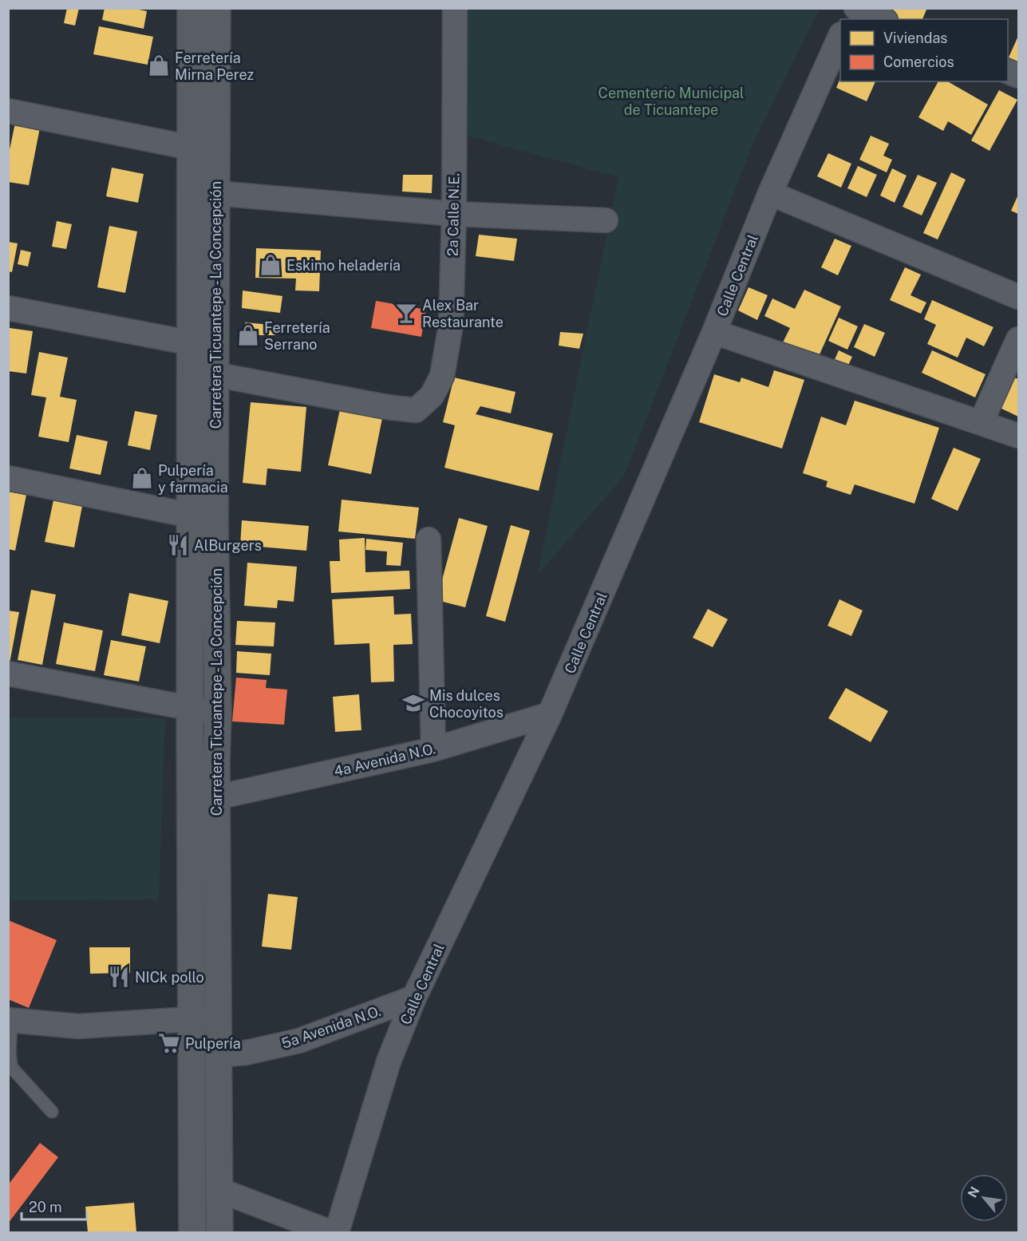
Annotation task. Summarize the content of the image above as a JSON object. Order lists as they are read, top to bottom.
{
  "streets": {
    "main road": ["Carretera Ticuantepe - La Concepción"],
    "street": [
      "2a Calle N.E.",
      "Calle Central",
      "4a Avenida N.O.",
      "5a Avenida N.O."
    ]
  },
  "crossings": [
    ["2a Calle N.E.", "Carretera Ticuantepe - La Concepción"],
    ["Calle Central", "4a Avenida N.O."],
    ["Calle Central", "5a Avenida N.O."],
    ["Carretera Ticuantepe - La Concepción", "4a Avenida N.O."],
    ["Carretera Ticuantepe - La Concepción", "5a Avenida N.O."]
  ],
  "parks": ["Cementerio Municipal de Ticuantepe"],
  "places": {
    "shop": [
      "Ferretería Mirna Perez",
      "Eskimo heladería",
      "Ferretería Serrano",
      "Pulpería y farmacia"
    ],
    "bar": ["Alex Bar Restaurante"],
    "restaurant": ["AlBurgers", "NICk pollo"],
    "school or university": ["Mis dulces Chocoyitos"],
    "supermarket": ["Pulpería"]
  },
  "legend": ["Viviendas", "Comercios"],
  "scale_bar": "20 m",
  "north": "top left"
}
